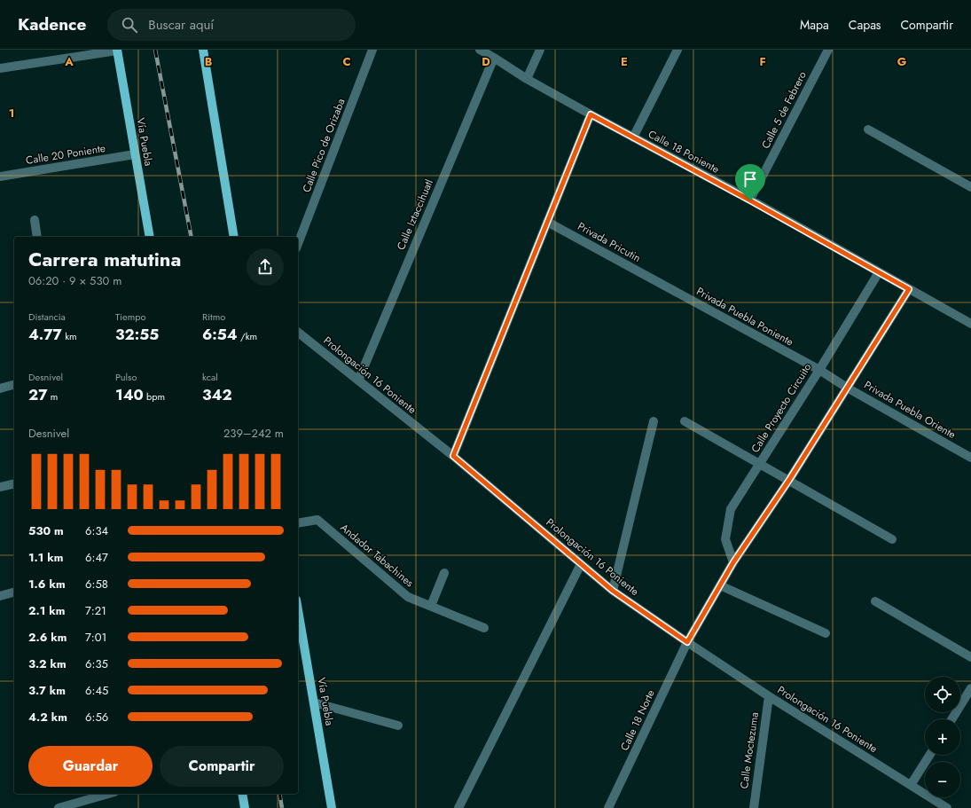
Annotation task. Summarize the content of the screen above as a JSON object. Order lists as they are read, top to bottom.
{
  "streets": {
    "main road": ["Vía Puebla"],
    "street": [
      "Calle 5 de Febrero",
      "Calle Pico de Orizaba",
      "Calle 18 Poniente",
      "Calle 20 Poniente",
      "Calle Iztaccihuatl",
      "Privada Pricutin",
      "Privada Puebla Poniente",
      "Prolongación 16 Poniente",
      "Calle Proyecto Circuito",
      "Privada Puebla Oriente",
      "Andador Tabachines",
      "Calle 18 Norte",
      "Calle Moctezuma"
    ]
  },
  "crossings": [
    ["Calle 5 de Febrero", "Calle 18 Poniente"],
    ["Vía Puebla", "Calle 20 Poniente"],
    ["Calle 18 Poniente", "Calle Iztaccihuatl"],
    ["Calle 18 Poniente", "Calle Proyecto Circuito"],
    ["Calle Iztaccihuatl", "Prolongación 16 Poniente"],
    ["Privada Pricutin", "Privada Puebla Poniente"],
    ["Privada Puebla Poniente", "Calle Proyecto Circuito"],
    ["Privada Puebla Poniente", "Privada Puebla Oriente"],
    ["Prolongación 16 Poniente", "Calle 18 Norte"],
    ["Prolongación 16 Poniente", "Calle Moctezuma"],
    ["Calle Proyecto Circuito", "Privada Puebla Oriente"]
  ],
  "page": {
    "header": "Kadence",
    "search": "Buscar aquí",
    "nav": ["Mapa", "Capas", "Compartir"],
    "heading": ["Carrera matutina", "06:20 · 9 × 530 m"],
    "stats": [
      ["Distancia", "4.77 km"],
      ["Tiempo", "32:55"],
      ["Ritmo", "6:54 /km"],
      ["Desnivel", "27 m"],
      ["Pulso", "140 bpm"],
      ["kcal", "342"]
    ],
    "chart": ["Desnivel", "239–242 m"],
    "list": [
      {
        "name": "530 m",
        "note": "6:34"
      },
      {
        "name": "1.1 km",
        "note": "6:47"
      },
      {
        "name": "1.6 km",
        "note": "6:58"
      },
      {
        "name": "2.1 km",
        "note": "7:21"
      },
      {
        "name": "2.6 km",
        "note": "7:01"
      },
      {
        "name": "3.2 km",
        "note": "6:35"
      },
      {
        "name": "3.7 km",
        "note": "6:45"
      },
      {
        "name": "4.2 km",
        "note": "6:56"
      }
    ],
    "map_buttons": ["+", "−"],
    "buttons": ["Guardar", "Compartir"]
  },
  "grid": {
    "columns": [
      "A",
      "B",
      "C",
      "D",
      "E",
      "F",
      "G"
    ],
    "rows": ["1"]
  }
}
